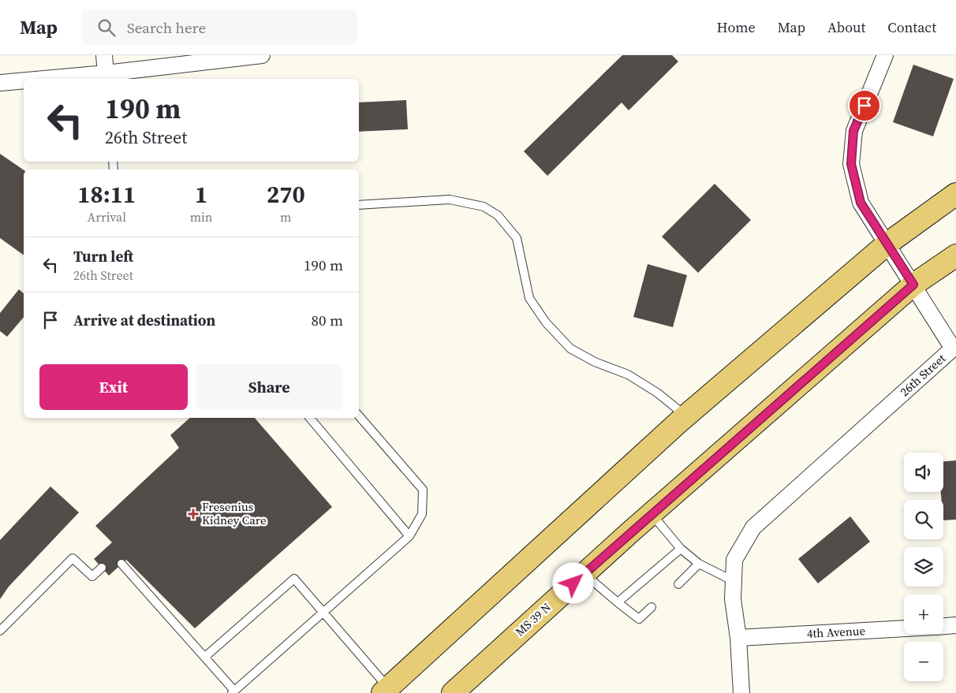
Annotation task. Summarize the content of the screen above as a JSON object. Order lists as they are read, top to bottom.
{
  "streets": {
    "main road": ["MS 39 N"],
    "street": ["26th Street", "4th Avenue"]
  },
  "crossings": [
    ["26th Street", "MS 39 N"],
    ["26th Street", "4th Avenue"]
  ],
  "places": {
    "health": ["Fresenius Kidney Care"]
  },
  "page": {
    "header": "Map",
    "search": "Search here",
    "nav": [
      "Home",
      "Map",
      "About",
      "Contact"
    ],
    "turn": ["190 m", "26th Street"],
    "eta": [
      "18:11",
      "Arrival",
      "1",
      "min",
      "270",
      "m"
    ],
    "list": [
      {
        "name": "Turn left",
        "note": "26th Street",
        "value": "190 m"
      },
      {
        "name": "Arrive at destination",
        "value": "80 m"
      }
    ],
    "buttons": ["Exit", "Share"],
    "map_buttons": ["+", "−"]
  }
}
